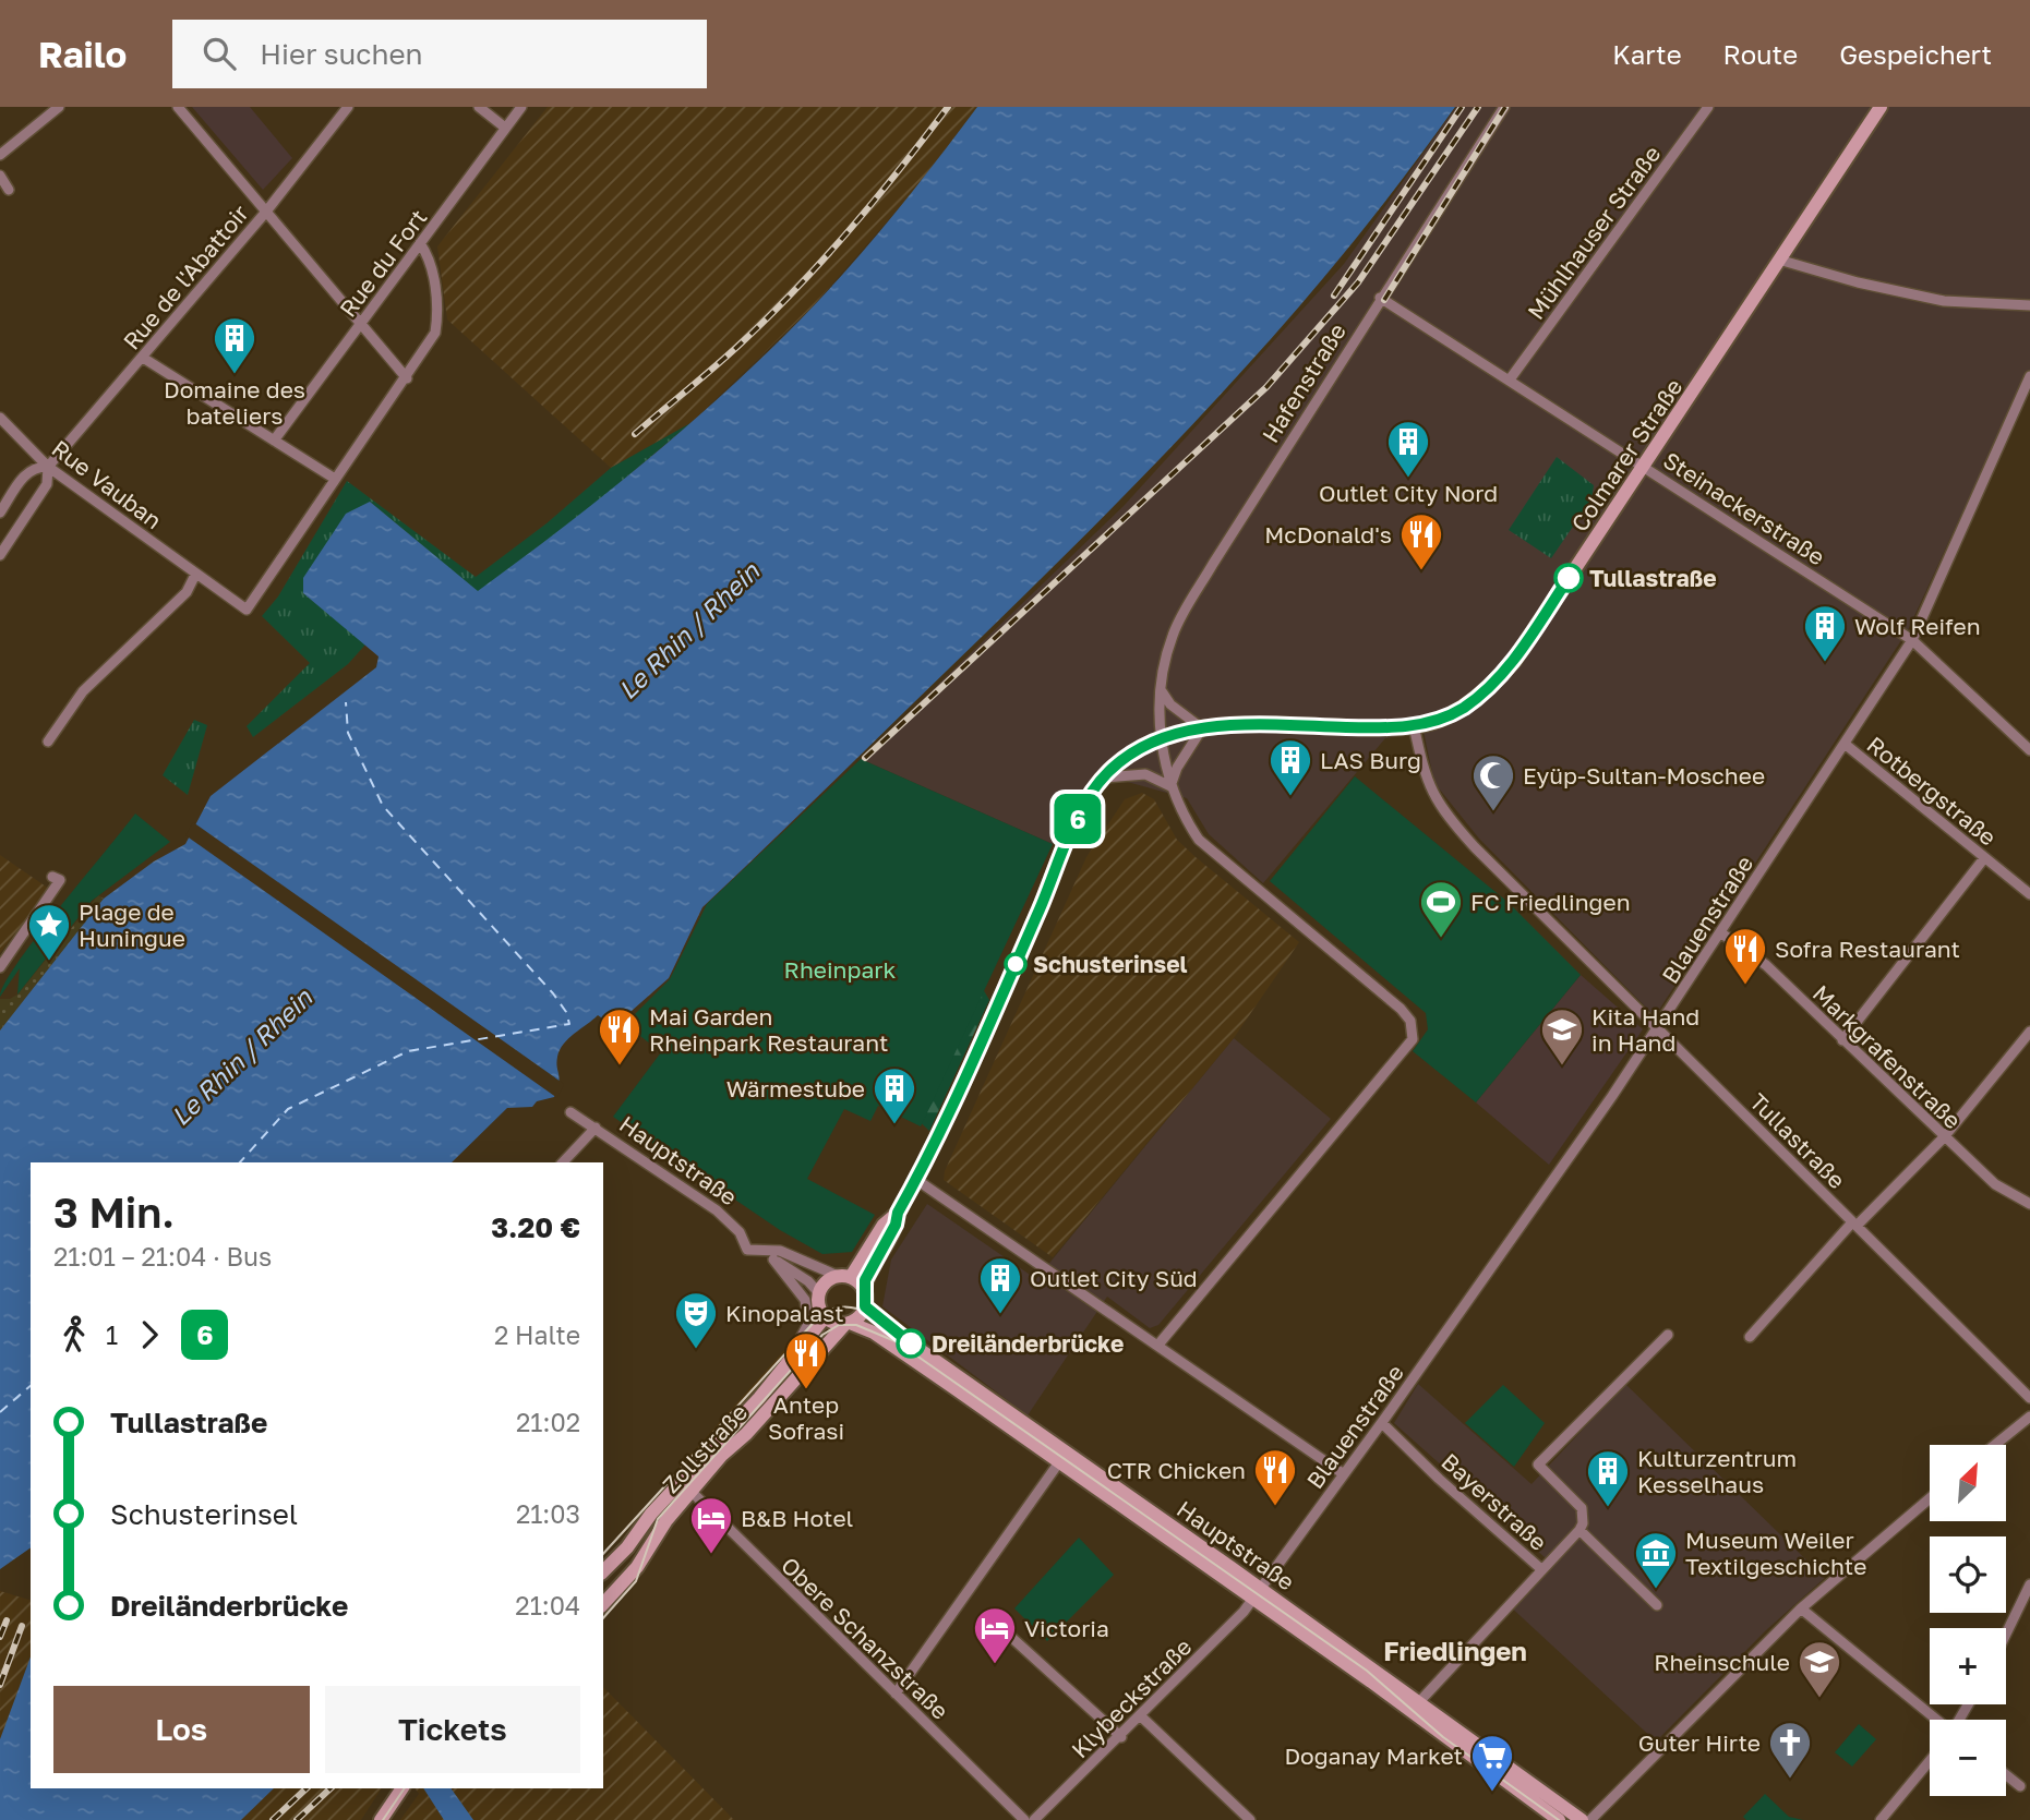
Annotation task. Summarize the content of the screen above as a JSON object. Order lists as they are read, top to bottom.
{
  "streets": {
    "main road": ["Colmarer Straße", "Hauptstraße", "Zollstraße"],
    "street": [
      "Mühlhauser Straße",
      "Rue du Fort",
      "Rue de l'Abattoir",
      "Hafenstraße",
      "Rue Vauban",
      "Steinackerstraße",
      "Rotbergstraße",
      "Blauenstraße",
      "Markgrafenstraße",
      "Tullastraße",
      "Bayerstraße",
      "Obere Schanzstraße",
      "Klybeckstraße"
    ]
  },
  "crossings": [
    ["Mühlhauser Straße", "Steinackerstraße"],
    ["Rue de l'Abattoir", "Rue Vauban"],
    ["Hafenstraße", "Colmarer Straße"],
    ["Hafenstraße", "Steinackerstraße"],
    ["Colmarer Straße", "Steinackerstraße"],
    ["Colmarer Straße", "Tullastraße"],
    ["Colmarer Straße", "Hauptstraße"],
    ["Colmarer Straße", "Zollstraße"],
    ["Steinackerstraße", "Blauenstraße"],
    ["Rotbergstraße", "Blauenstraße"],
    ["Blauenstraße", "Markgrafenstraße"],
    ["Blauenstraße", "Tullastraße"],
    ["Blauenstraße", "Hauptstraße"],
    ["Blauenstraße", "Bayerstraße"],
    ["Blauenstraße", "Klybeckstraße"],
    ["Hauptstraße", "Zollstraße"],
    ["Hauptstraße", "Bayerstraße"],
    ["Hauptstraße", "Klybeckstraße"],
    ["Zollstraße", "Obere Schanzstraße"]
  ],
  "districts": ["Friedlingen"],
  "water": ["Le Rhin / Rhein"],
  "parks": ["Rheinpark"],
  "places": {
    "building": [
      "Domaine des bateliers",
      "Outlet City Nord",
      "Wolf Reifen",
      "LAS Burg",
      "Wärmestube",
      "Outlet City Süd",
      "Kulturzentrum Kesselhaus"
    ],
    "restaurant": [
      "McDonald's",
      "Sofra Restaurant",
      "Mai Garden Rheinpark Restaurant",
      "Antep Sofrasi",
      "CTR Chicken"
    ],
    "other": ["Tullastraße", "Schusterinsel", "Dreiländerbrücke"],
    "mosque": ["Eyüp-Sultan-Moschee"],
    "sports": ["FC Friedlingen"],
    "place": ["Plage de Huningue"],
    "school or university": ["Kita Hand in Hand", "Rheinschule"],
    "theatre": ["Kinopalast"],
    "hotel": ["B&B Hotel", "Victoria"],
    "museum": ["Museum Weiler Textilgeschichte"],
    "church": ["Guter Hirte"],
    "supermarket": ["Doganay Market"]
  },
  "lines": ["bus line 6"],
  "north": "top right",
  "page": {
    "header": "Railo",
    "search": "Hier suchen",
    "nav": ["Karte", "Route", "Gespeichert"],
    "on_map": "6",
    "heading": ["3 Min.", "21:01 – 21:04 · Bus", "3.20 €"],
    "legs": ["1", "6", "2 Halte"],
    "list": [
      {
        "name": "Tullastraße",
        "value": "21:02"
      },
      {
        "name": "Schusterinsel",
        "value": "21:03"
      },
      {
        "name": "Dreiländerbrücke",
        "value": "21:04"
      }
    ],
    "map_buttons": ["+", "−"],
    "buttons": ["Los", "Tickets"]
  }
}
